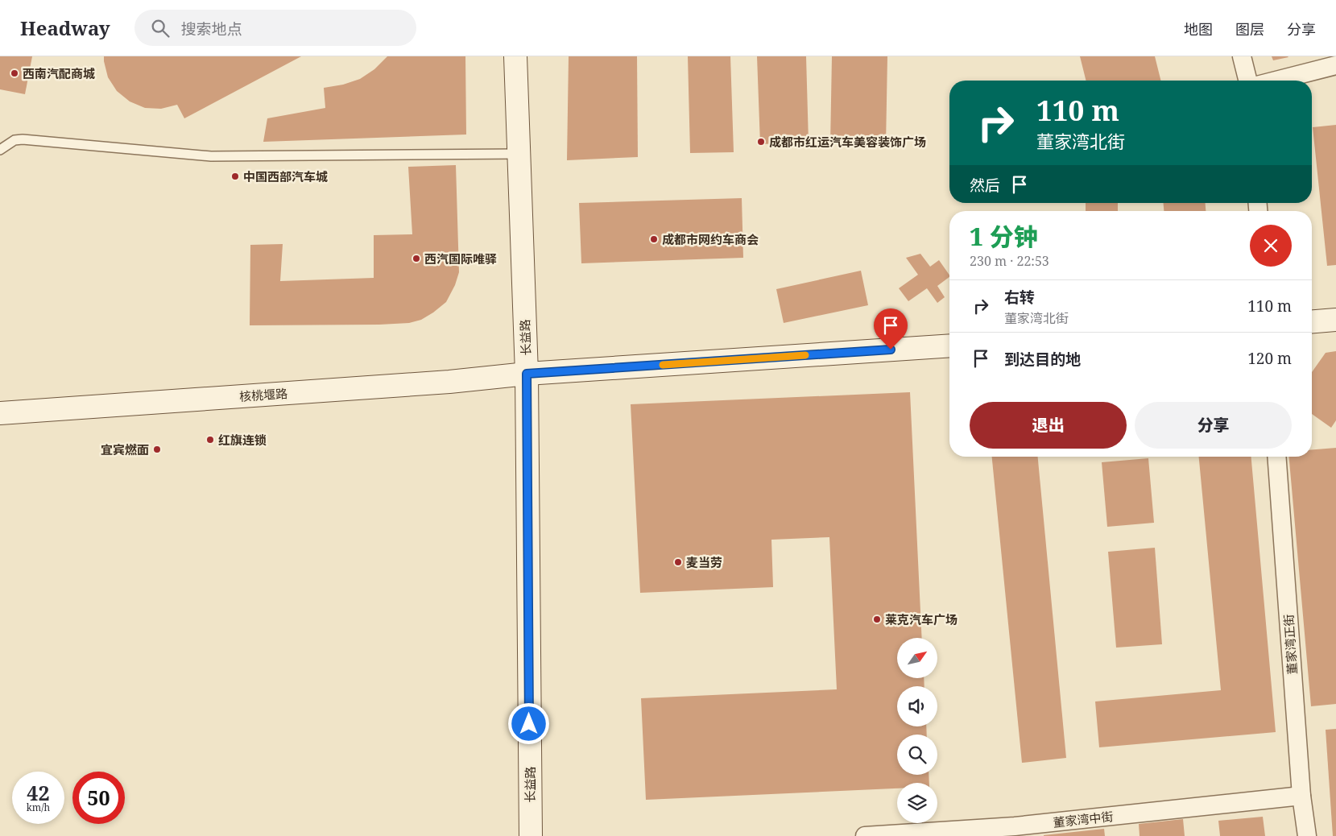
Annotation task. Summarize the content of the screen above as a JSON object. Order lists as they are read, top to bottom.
{
  "streets": {
    "street": [
      "长益路",
      "核桃堰路",
      "董家湾正街",
      "董家湾中街"
    ]
  },
  "crossings": [
    ["长益路", "核桃堰路"],
    ["董家湾正街", "董家湾中街"]
  ],
  "places": [
    "西南汽配商城",
    "成都市红运汽车美容装饰广场",
    "中国西部汽车城",
    "成都市网约车商会",
    "西汽国际唯驿",
    "红旗连锁",
    "宜宾燃面",
    "麦当劳",
    "莱克汽车广场"
  ],
  "north": "top right",
  "page": {
    "header": "Headway",
    "search": "搜索地点",
    "nav": ["地图", "图层", "分享"],
    "turn": ["110 m", "董家湾北街"],
    "then": "然后",
    "heading": ["1 分钟", "230 m · 22:53"],
    "list": [
      {
        "name": "右转",
        "note": "董家湾北街",
        "value": "110 m"
      },
      {
        "name": "到达目的地",
        "value": "120 m"
      }
    ],
    "buttons": ["退出", "分享"],
    "speed": "42 km/h",
    "limit": "50"
  }
}
